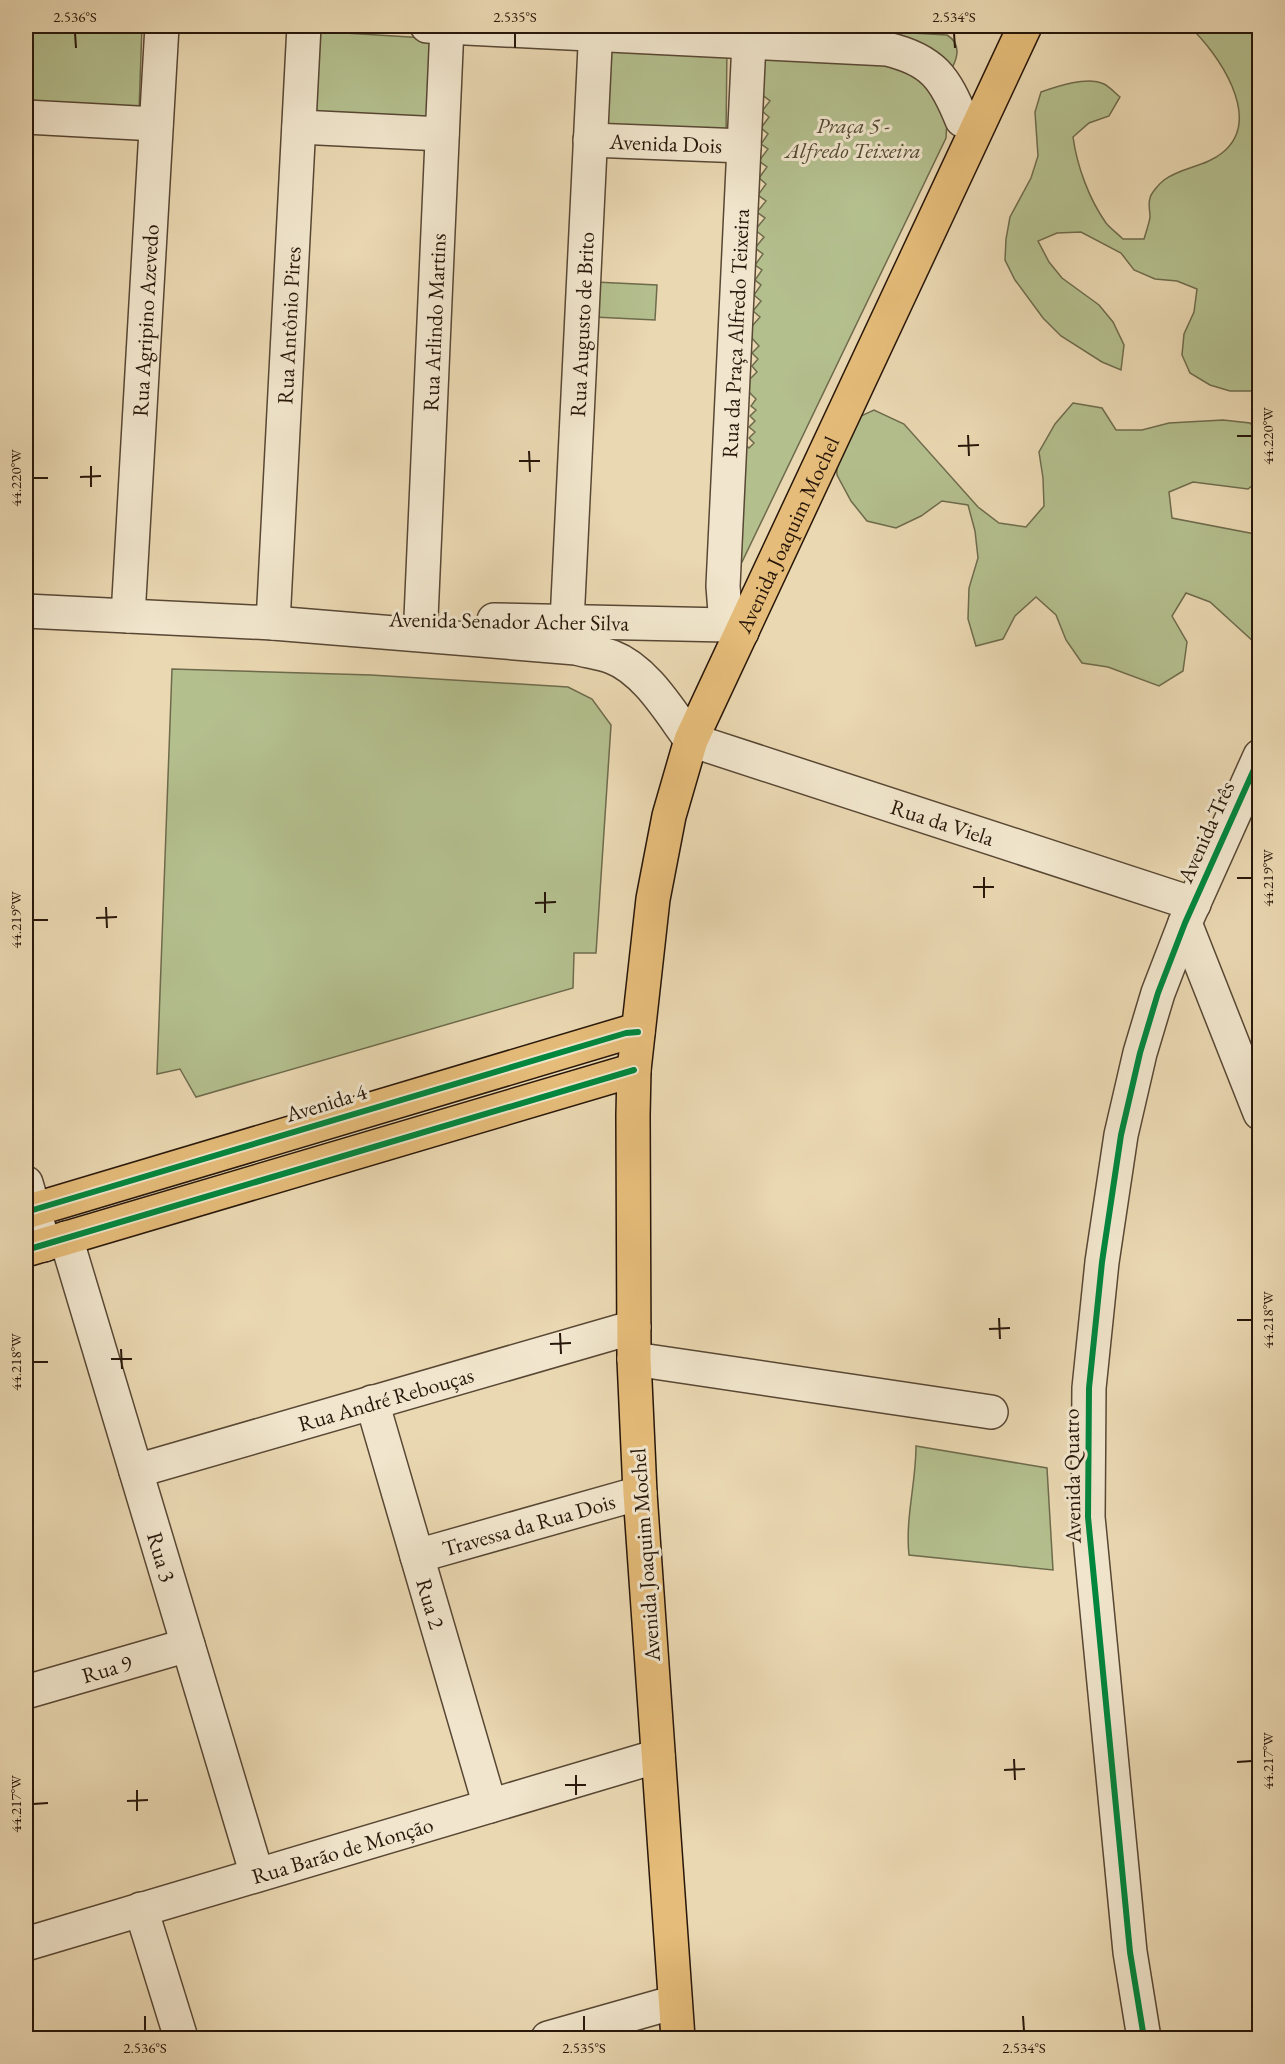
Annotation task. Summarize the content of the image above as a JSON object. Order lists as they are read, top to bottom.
{
  "streets": {
    "main road": ["Avenida Joaquim Mochel", "Avenida 4"],
    "street": [
      "Avenida Dois",
      "Rua Agripino Azevedo",
      "Rua Arlindo Martins",
      "Rua Antônio Pires",
      "Rua Augusto de Brito",
      "Rua da Praça Alfredo Teixeira",
      "Avenida Senador Acher Silva",
      "Rua da Viela",
      "Avenida Três",
      "Rua André Rebouças",
      "Avenida Quatro",
      "Travessa da Rua Dois",
      "Rua 3",
      "Rua 2",
      "Rua 9",
      "Rua Barão de Monção"
    ]
  },
  "crossings": [
    ["Avenida Dois", "Rua Augusto de Brito"],
    ["Avenida Dois", "Rua da Praça Alfredo Teixeira"],
    ["Rua Agripino Azevedo", "Avenida Senador Acher Silva"],
    ["Rua Arlindo Martins", "Avenida Senador Acher Silva"],
    ["Rua Antônio Pires", "Avenida Senador Acher Silva"],
    ["Rua Augusto de Brito", "Avenida Senador Acher Silva"],
    ["Rua da Praça Alfredo Teixeira", "Avenida Joaquim Mochel"],
    ["Rua da Praça Alfredo Teixeira", "Avenida Senador Acher Silva"],
    ["Avenida Joaquim Mochel", "Avenida Senador Acher Silva"],
    ["Avenida Joaquim Mochel", "Rua da Viela"],
    ["Avenida Joaquim Mochel", "Avenida 4"],
    ["Avenida Joaquim Mochel", "Rua André Rebouças"],
    ["Avenida Joaquim Mochel", "Travessa da Rua Dois"],
    ["Avenida Joaquim Mochel", "Rua Barão de Monção"],
    ["Avenida Senador Acher Silva", "Rua da Viela"],
    ["Rua da Viela", "Avenida Três"],
    ["Rua da Viela", "Avenida Quatro"],
    ["Avenida Três", "Avenida Quatro"],
    ["Avenida 4", "Rua 3"],
    ["Rua André Rebouças", "Rua 3"],
    ["Rua André Rebouças", "Rua 2"],
    ["Travessa da Rua Dois", "Rua 2"],
    ["Rua 3", "Rua 9"],
    ["Rua 3", "Rua Barão de Monção"],
    ["Rua 2", "Rua Barão de Monção"]
  ],
  "parks": ["Praça 5 - Alfredo Teixeira"],
  "coordinates": [
    "2.536°S",
    "2.535°S",
    "2.534°S",
    "44.220°W",
    "44.219°W",
    "44.218°W",
    "44.217°W"
  ]
}
